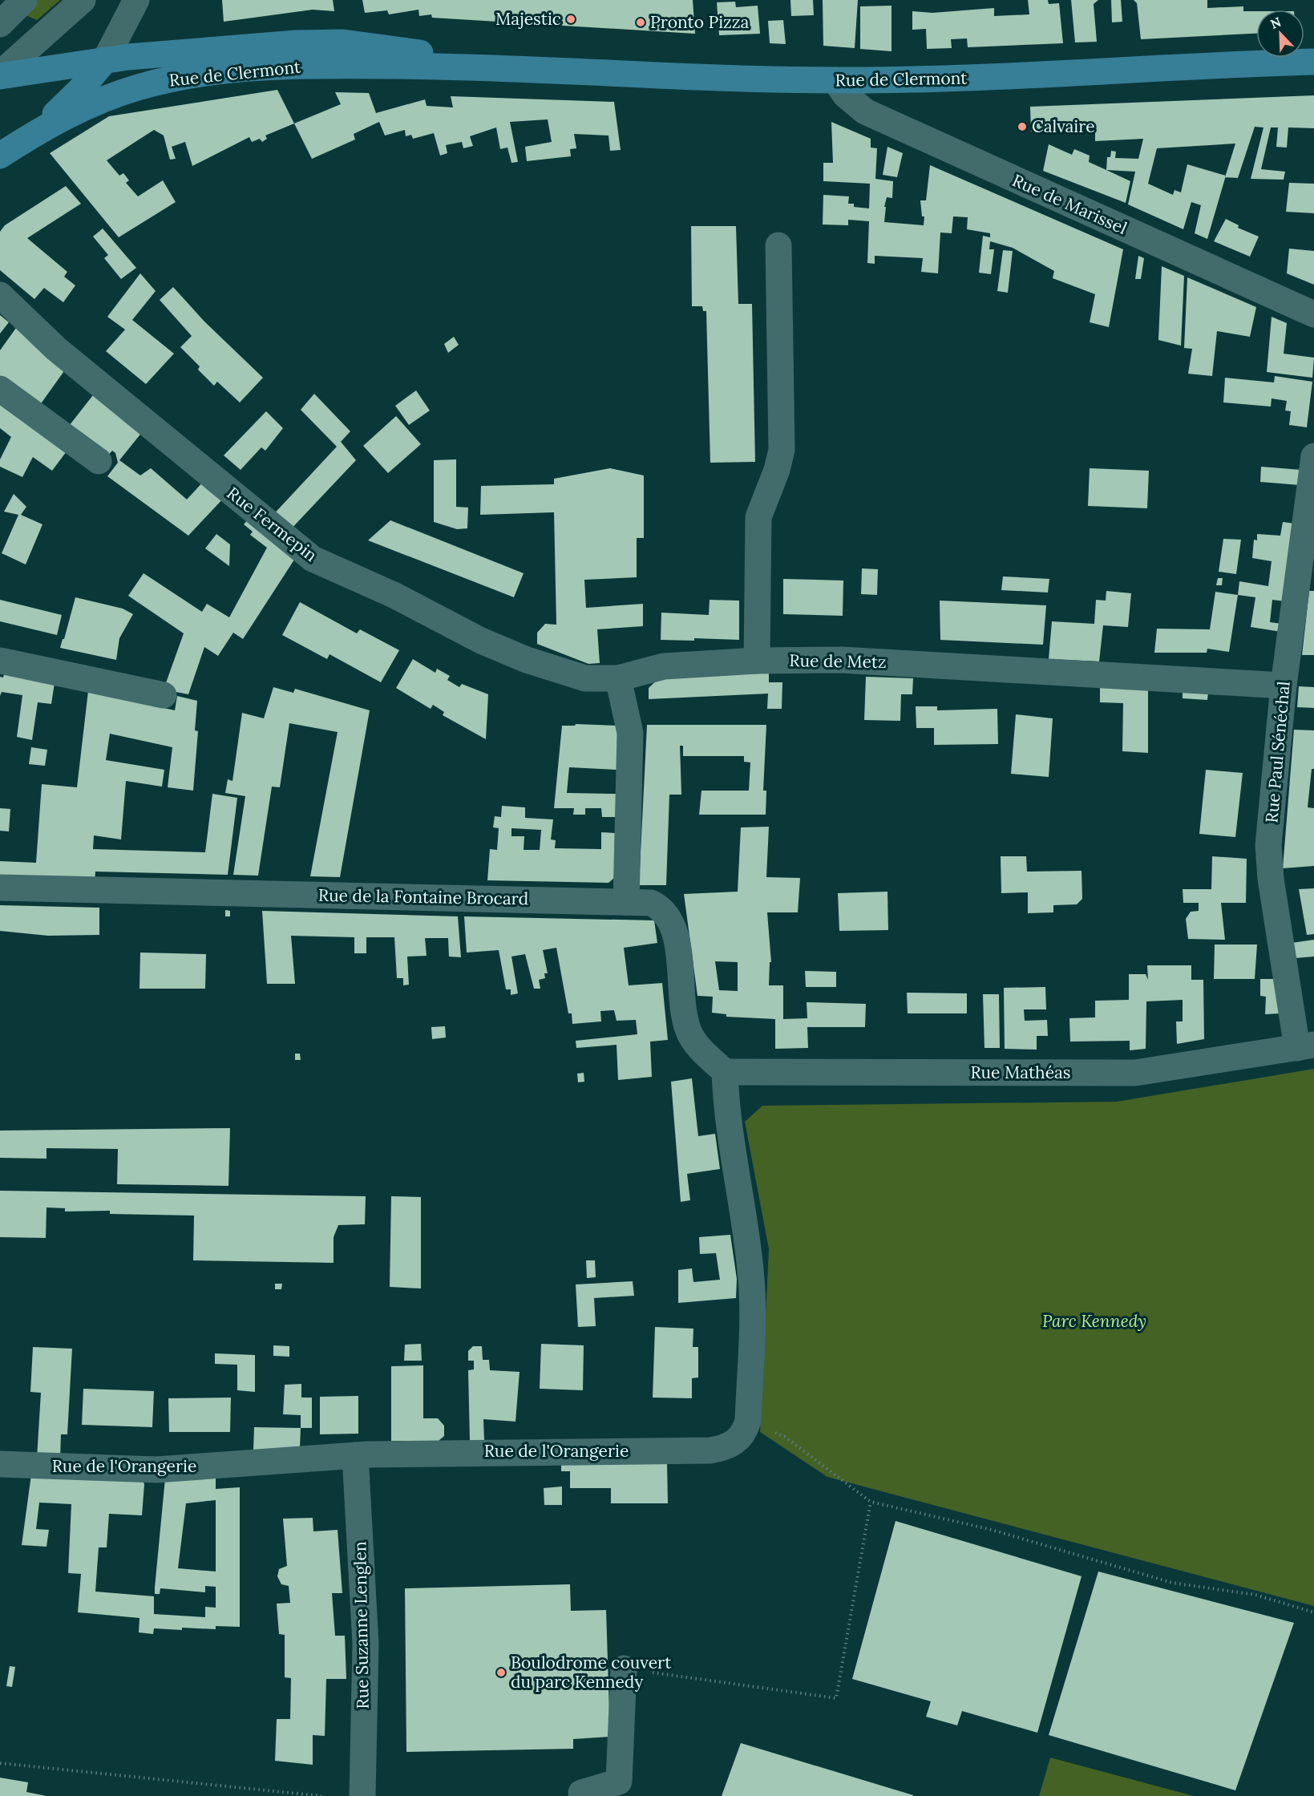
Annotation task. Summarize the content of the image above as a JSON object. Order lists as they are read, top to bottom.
{
  "streets": {
    "main road": ["Rue de Clermont"],
    "street": [
      "Rue de Marissel",
      "Rue Fermepin",
      "Rue de Metz",
      "Rue Paul Sénéchal",
      "Rue de la Fontaine Brocard",
      "Rue Mathéas",
      "Rue de l'Orangerie",
      "Rue Suzanne Lenglen"
    ]
  },
  "crossings": [
    ["Rue de Clermont", "Rue de Marissel"],
    ["Rue Fermepin", "Rue de Metz"],
    ["Rue de Metz", "Rue Paul Sénéchal"],
    ["Rue Paul Sénéchal", "Rue Mathéas"],
    ["Rue de la Fontaine Brocard", "Rue Mathéas"],
    ["Rue de la Fontaine Brocard", "Rue de l'Orangerie"],
    ["Rue Mathéas", "Rue de l'Orangerie"],
    ["Rue de l'Orangerie", "Rue Suzanne Lenglen"]
  ],
  "parks": ["Parc Kennedy"],
  "places": [
    "Majestic",
    "Pronto Pizza",
    "Calvaire",
    "Boulodrome couvert du parc Kennedy"
  ],
  "north": "top left"
}
